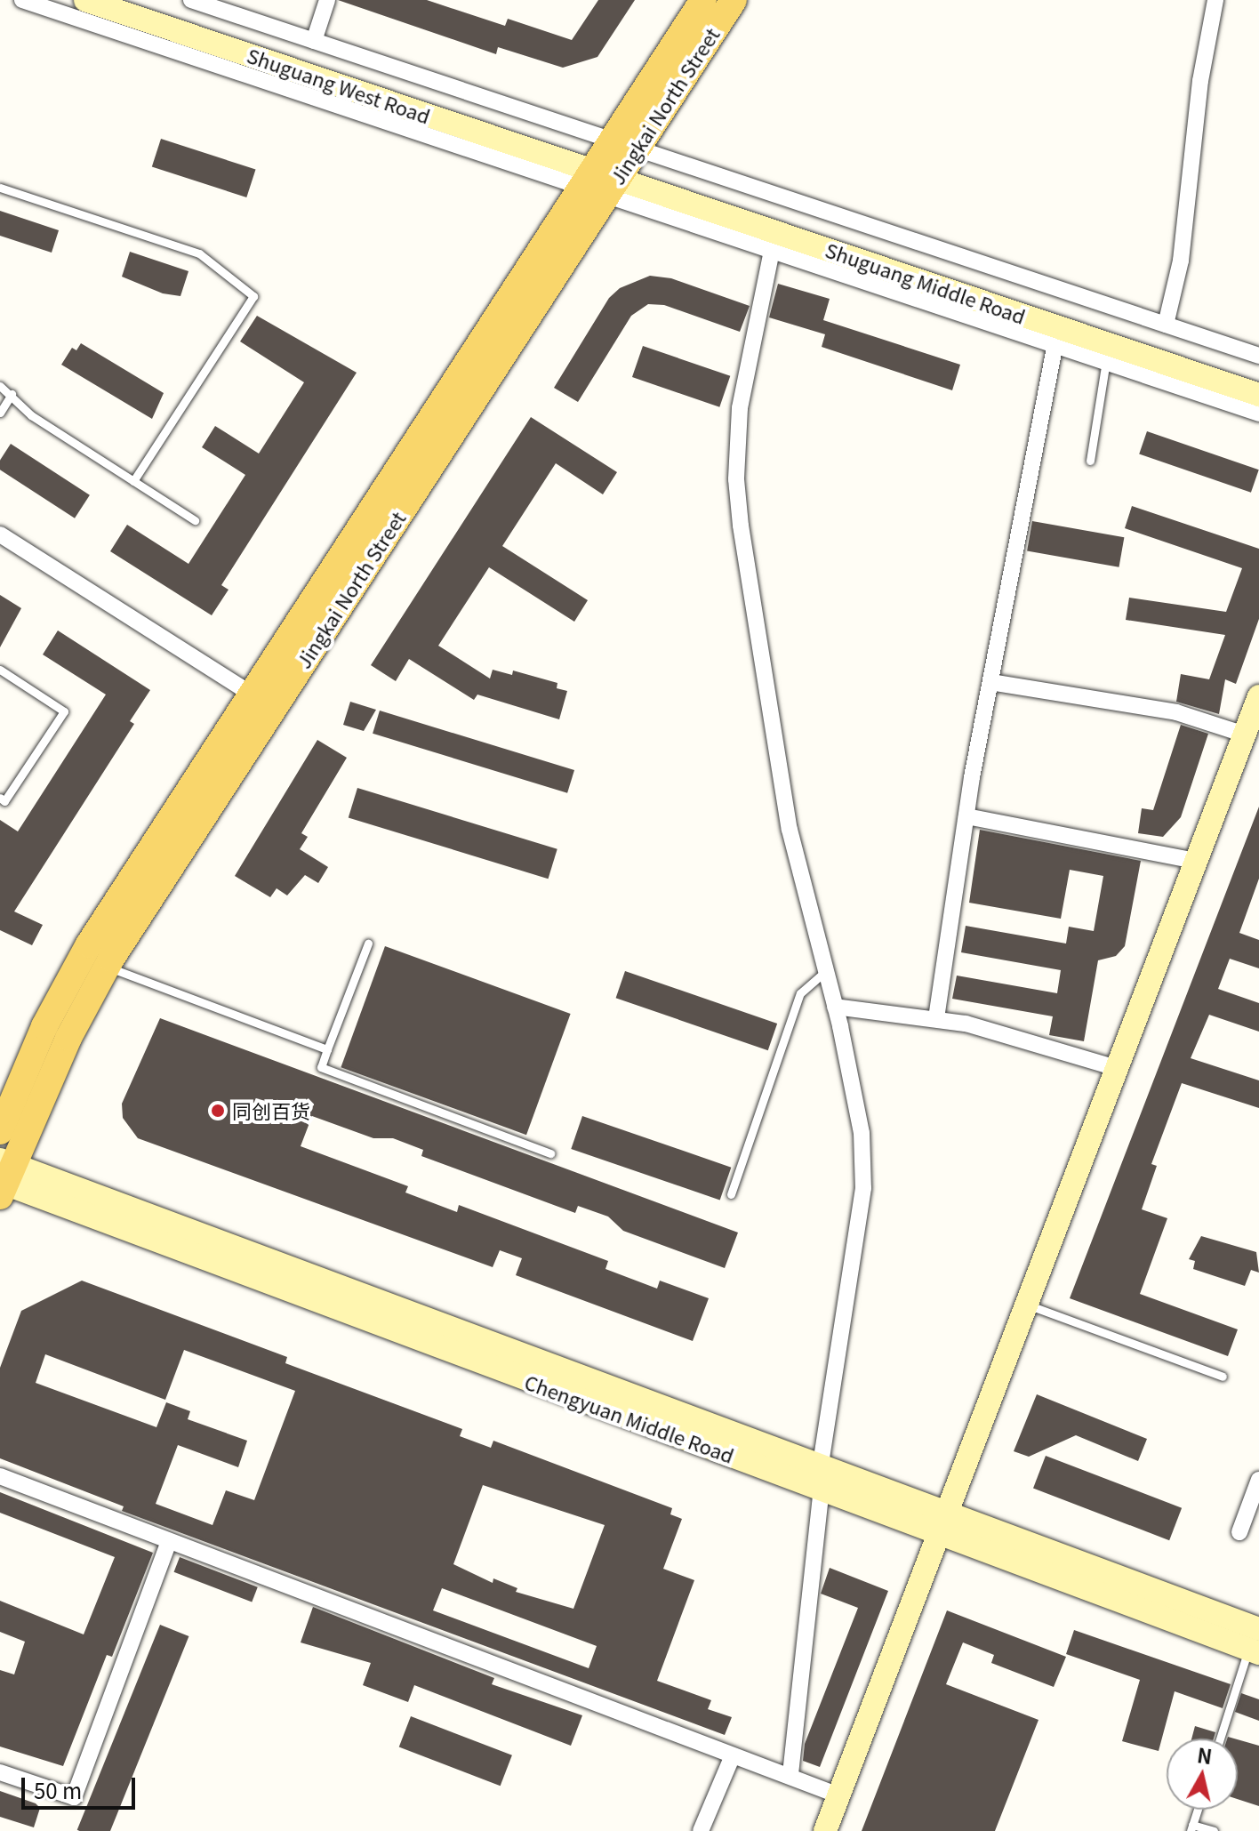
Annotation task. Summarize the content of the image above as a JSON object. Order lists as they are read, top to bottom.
{
  "streets": {
    "main road": [
      "Shuguang West Road",
      "Jingkai North Street",
      "Shuguang Middle Road",
      "Chengyuan Middle Road"
    ]
  },
  "crossings": [
    ["Shuguang West Road", "Jingkai North Street"],
    ["Shuguang West Road", "Shuguang Middle Road"],
    ["Jingkai North Street", "Shuguang Middle Road"],
    ["Jingkai North Street", "Chengyuan Middle Road"]
  ],
  "places": ["同创百货"],
  "scale_bar": "50 m",
  "north": "top"
}
